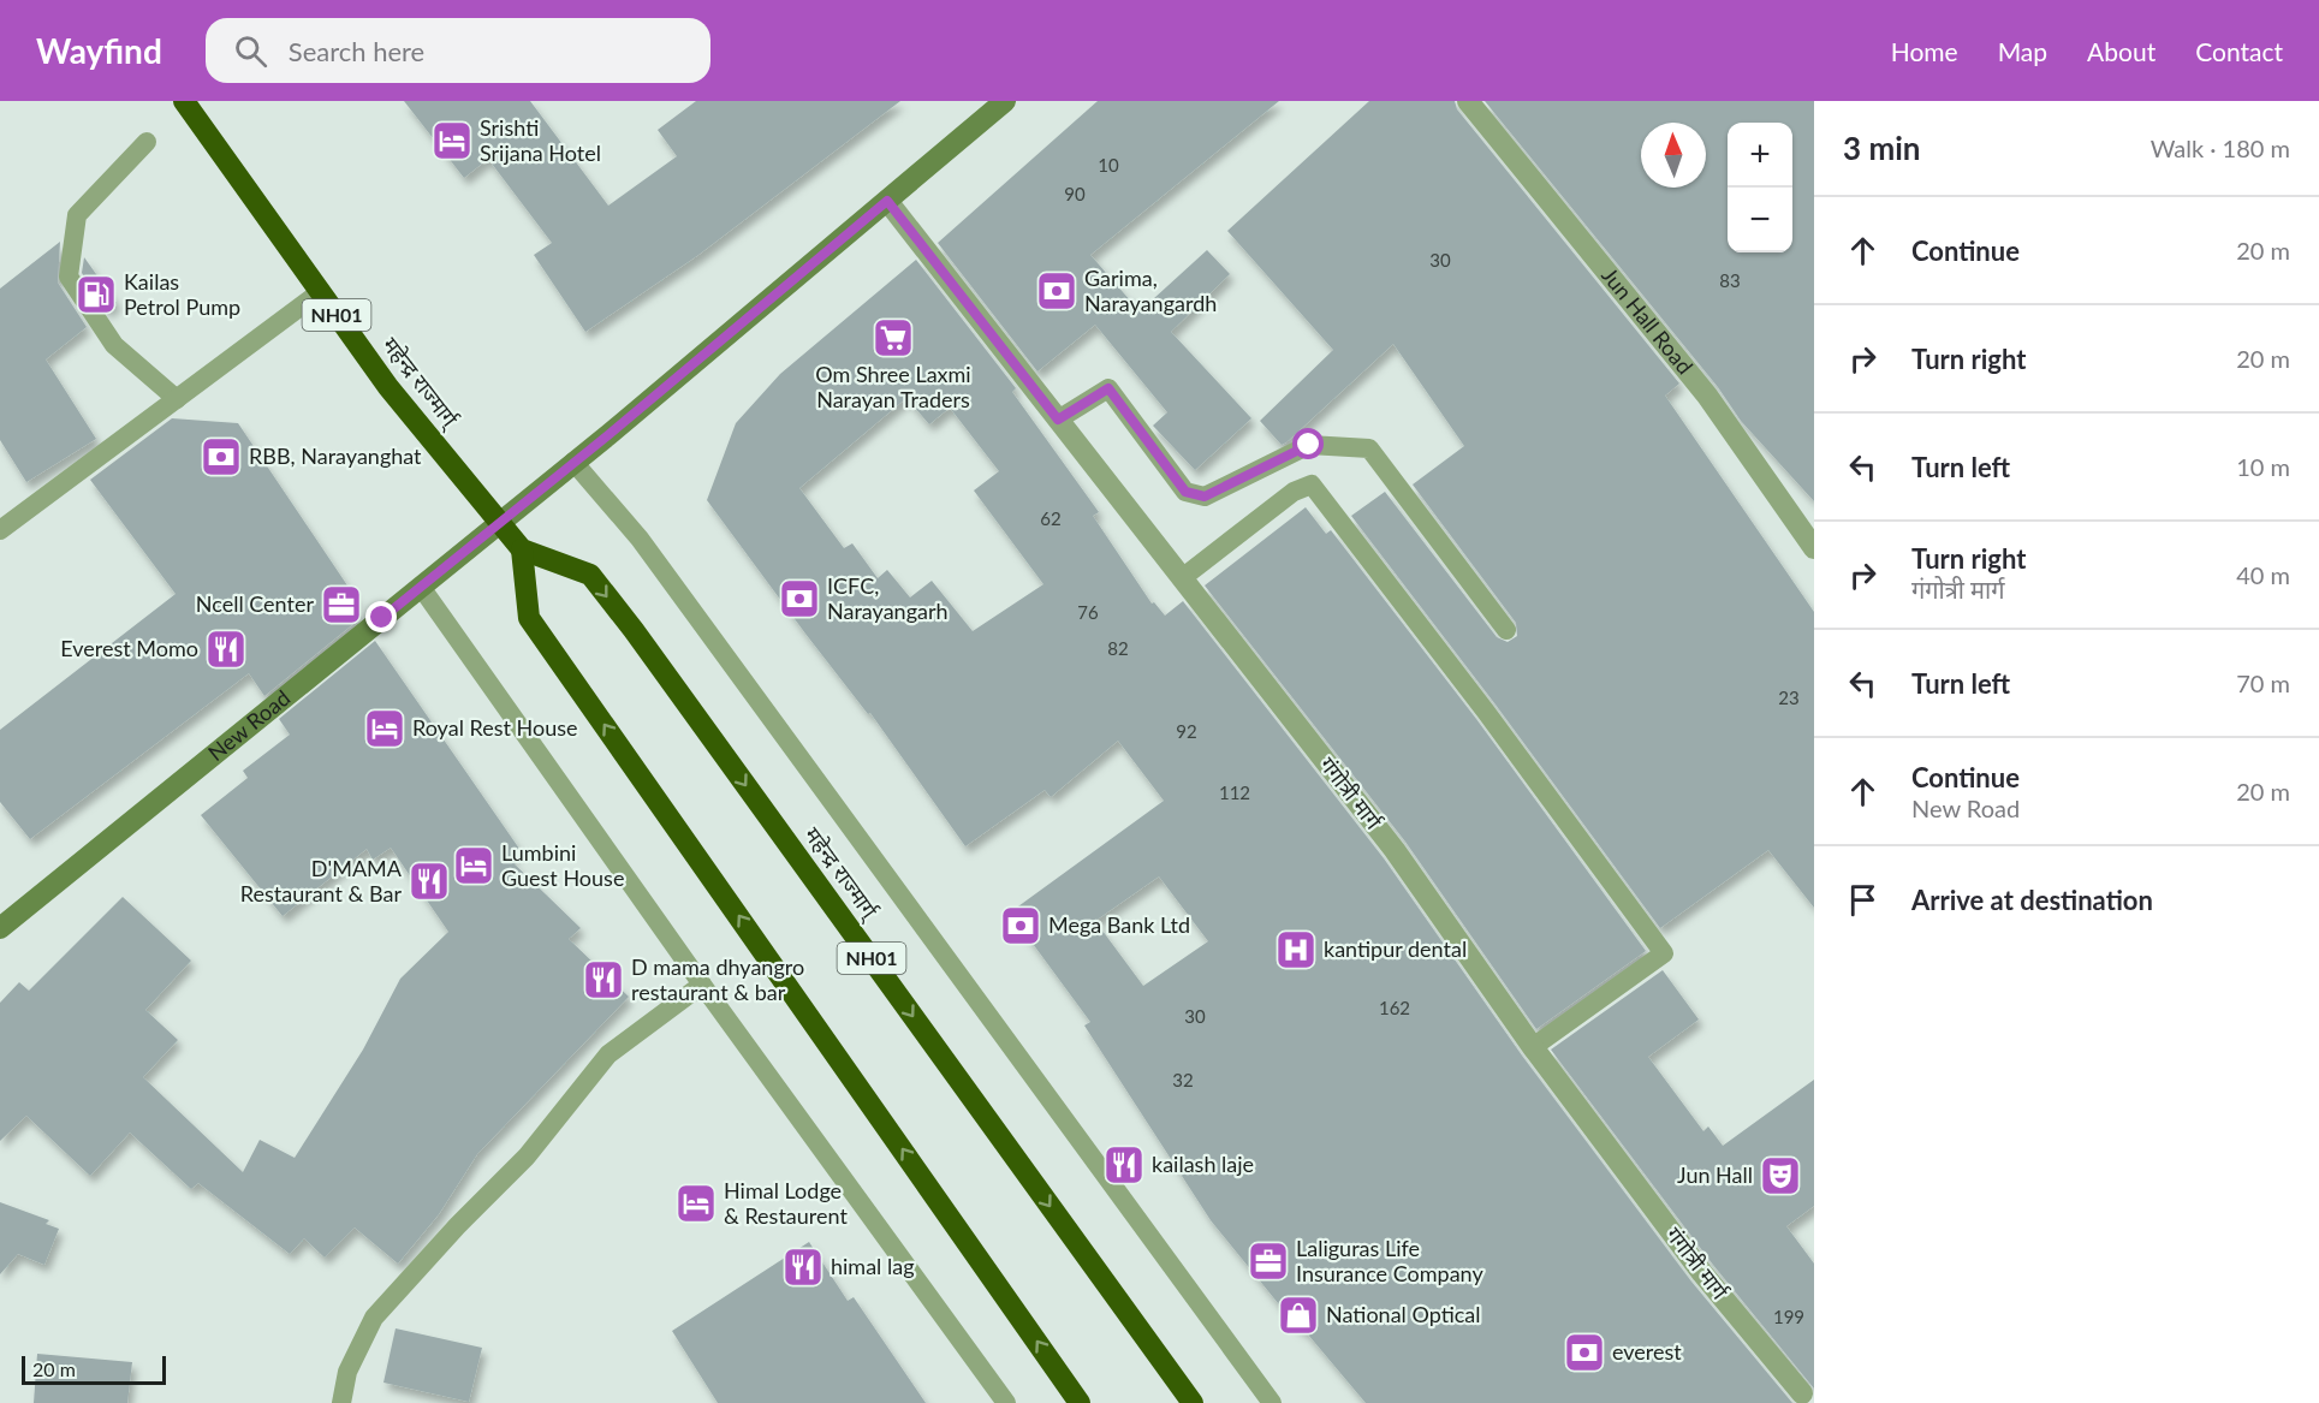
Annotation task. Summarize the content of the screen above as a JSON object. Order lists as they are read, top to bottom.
{
  "streets": {
    "highway": ["NH01", "महेन्द्र राज्मार्ग्"],
    "main road": ["New Road"],
    "street": ["Jun Hall Road", "गंगोत्री मार्ग"]
  },
  "crossings": [
    ["महेन्द्र राज्मार्ग्", "New Road"],
    ["New Road", "गंगोत्री मार्ग"]
  ],
  "places": {
    "hotel": [
      "Srishti Srijana Hotel",
      "Royal Rest House",
      "Lumbini Guest House",
      "Himal Lodge & Restaurent"
    ],
    "bank": [
      "Garima, Narayangardh",
      "RBB, Narayanghat",
      "ICFC, Narayangarh",
      "Mega Bank Ltd",
      "everest"
    ],
    "fuel station": ["Kailas Petrol Pump"],
    "supermarket": ["Om Shree Laxmi Narayan Traders"],
    "office": ["Ncell Center", "Laliguras Life Insurance Company"],
    "restaurant": [
      "Everest Momo",
      "D'MAMA Restaurant & Bar",
      "D mama dhyangro restaurant & bar",
      "kailash laje",
      "himal lag"
    ],
    "hospital": ["kantipur dental"],
    "theatre": ["Jun Hall"],
    "shop": ["National Optical"]
  },
  "house_numbers": [
    "10",
    "90",
    "30",
    "83",
    "62",
    "76",
    "82",
    "23",
    "92",
    "112",
    "162",
    "30",
    "32",
    "199"
  ],
  "scale_bar": "20 m",
  "north": "top",
  "page": {
    "header": "Wayfind",
    "search": "Search here",
    "nav": [
      "Home",
      "Map",
      "About",
      "Contact"
    ],
    "heading": ["3 min", "Walk · 180 m"],
    "map_buttons": ["+", "−"],
    "list": [
      ["Continue", "20 m"],
      ["Turn right", "20 m"],
      ["Turn left", "10 m"],
      ["Turn right", "गंगोत्री मार्ग", "40 m"],
      ["Turn left", "70 m"],
      ["Continue", "New Road", "20 m"],
      "Arrive at destination"
    ],
    "scale": "20 m"
  }
}
